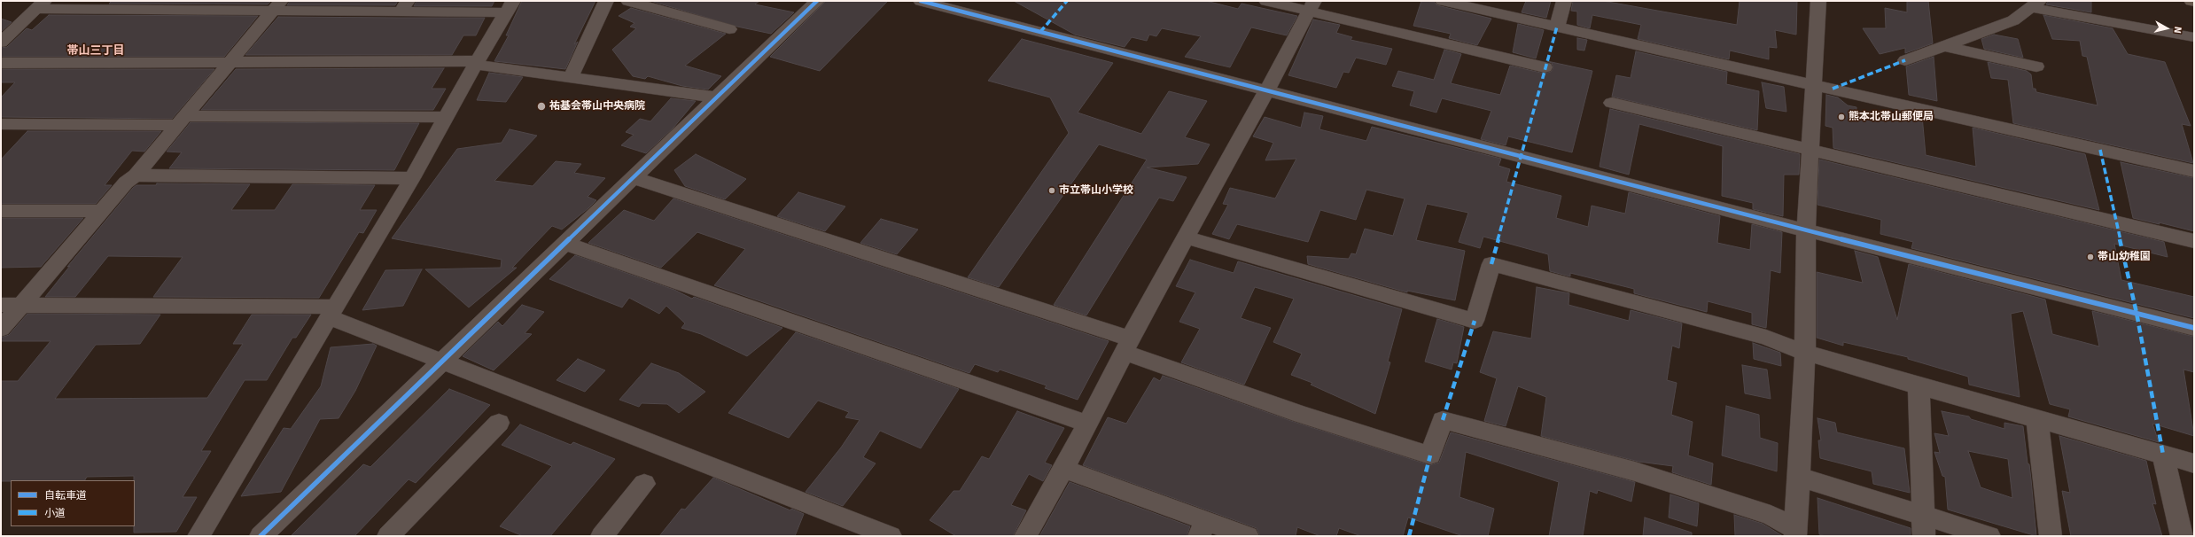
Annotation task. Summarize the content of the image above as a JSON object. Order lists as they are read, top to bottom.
{
  "districts": ["帯山三丁目"],
  "places": [
    "祐基会帯山中央病院",
    "熊本北帯山郵便局",
    "市立帯山小学校",
    "帯山幼稚園"
  ],
  "legend": ["自転車道", "小道"],
  "north": "right"
}
